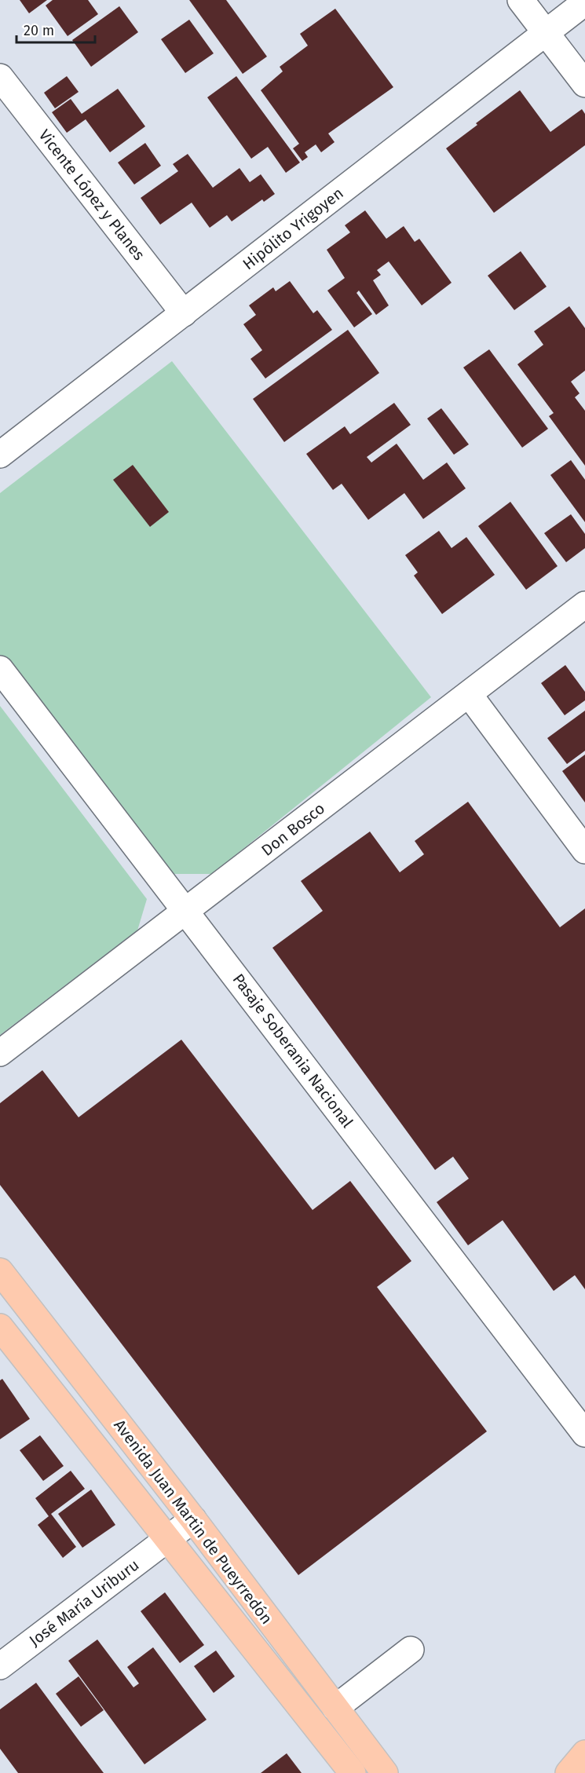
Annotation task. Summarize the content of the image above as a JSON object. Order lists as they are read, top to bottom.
{
  "streets": {
    "main road": ["Avenida Juan Martin de Pueyrredón"],
    "street": [
      "Vicente López y Planes",
      "Hipólito Yrigoyen",
      "Don Bosco",
      "Pasaje Soberania Nacional",
      "José María Uriburu"
    ]
  },
  "crossings": [
    ["Vicente López y Planes", "Hipólito Yrigoyen"],
    ["Don Bosco", "Pasaje Soberania Nacional"],
    ["Avenida Juan Martin de Pueyrredón", "José María Uriburu"]
  ],
  "scale_bar": "20 m"
}
